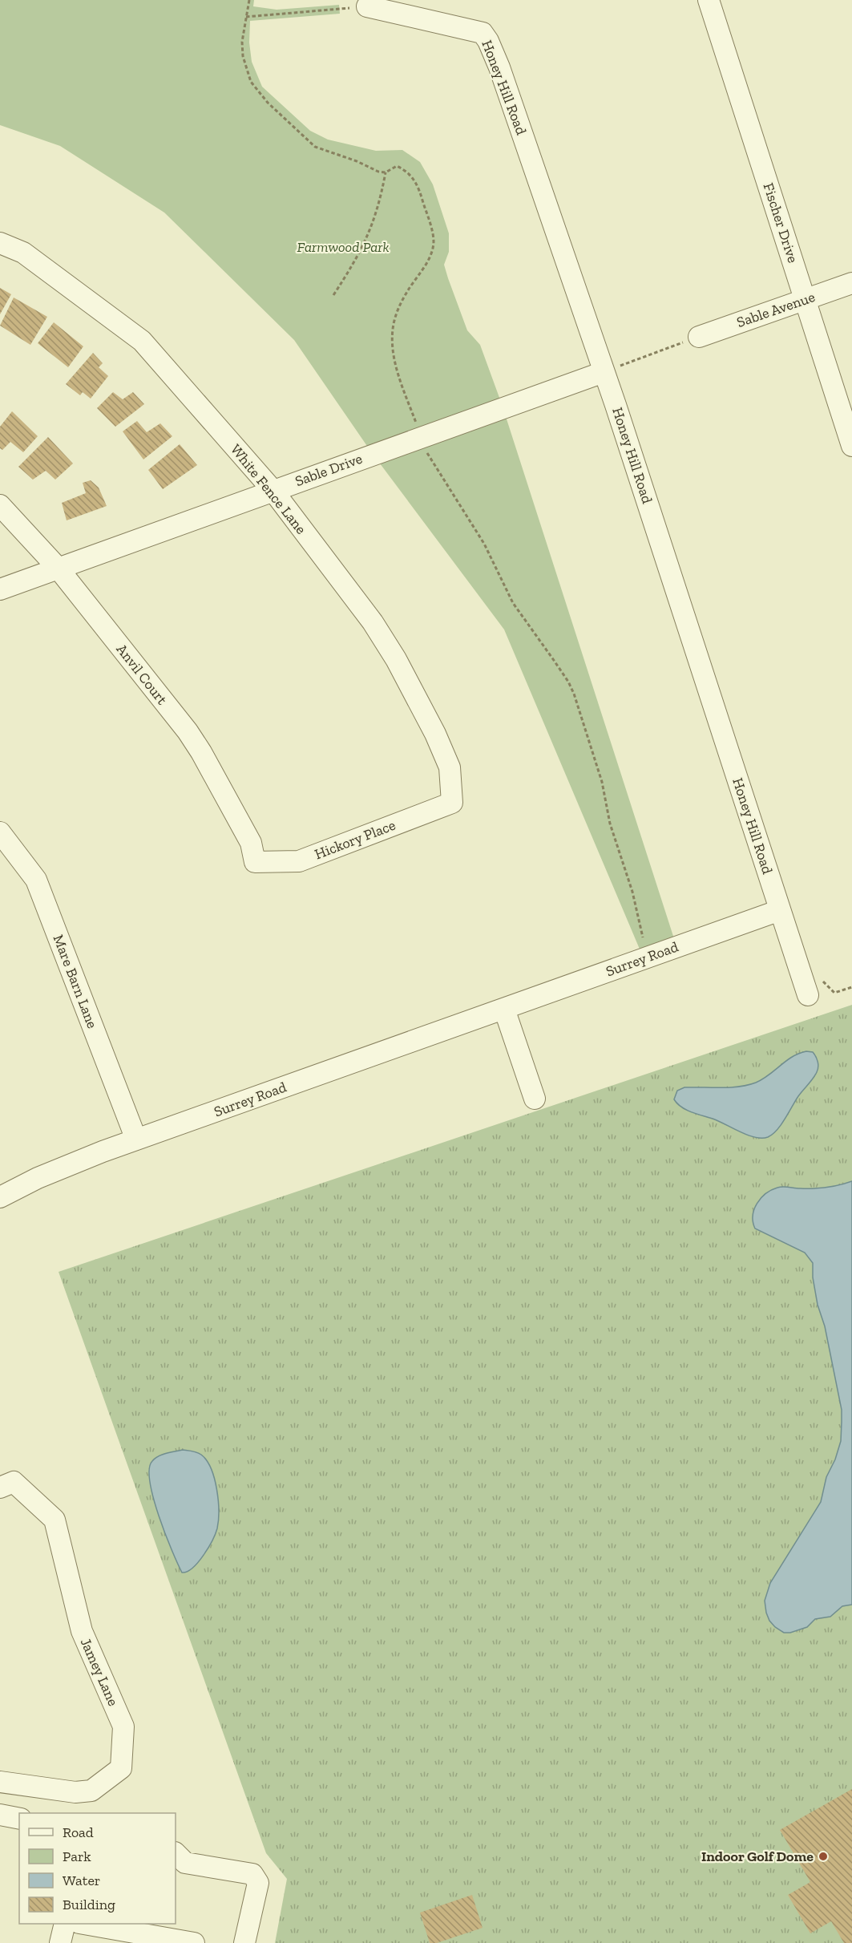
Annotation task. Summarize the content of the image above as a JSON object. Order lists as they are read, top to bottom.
{
  "streets": {
    "street": [
      "Honey Hill Road",
      "Fischer Drive",
      "Sable Avenue",
      "Sable Drive",
      "White Fence Lane",
      "Anvil Court",
      "Hickory Place",
      "Surrey Road",
      "Mare Barn Lane",
      "Jamey Lane"
    ]
  },
  "crossings": [
    ["Honey Hill Road", "Sable Drive"],
    ["Honey Hill Road", "Surrey Road"],
    ["Fischer Drive", "Sable Avenue"],
    ["Sable Drive", "White Fence Lane"],
    ["Sable Drive", "Anvil Court"],
    ["White Fence Lane", "Hickory Place"],
    ["Anvil Court", "Hickory Place"],
    ["Surrey Road", "Mare Barn Lane"]
  ],
  "parks": ["Farmwood Park"],
  "places": ["Indoor Golf Dome"],
  "legend": [
    "Road",
    "Park",
    "Water",
    "Building"
  ]
}
